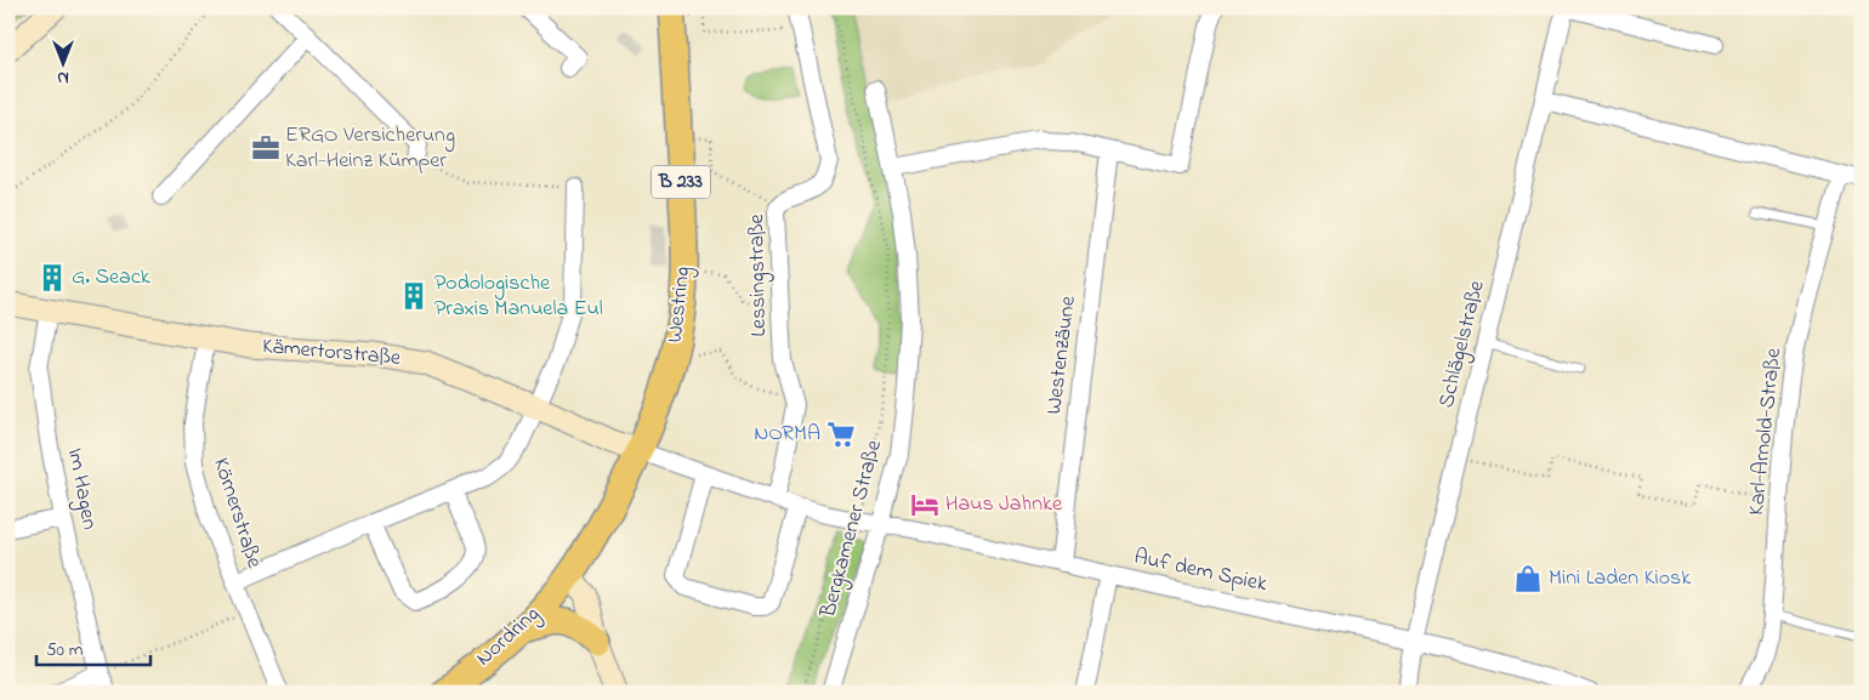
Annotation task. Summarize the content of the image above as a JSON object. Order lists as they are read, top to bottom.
{
  "streets": {
    "main road": ["B 233", "Westring", "Nordring"],
    "street": [
      "Lessingstraße",
      "Schlägelstraße",
      "Kämertorstraße",
      "Westenzäune",
      "Karl-Arnold-Straße",
      "Im Hagen",
      "Körnerstraße",
      "Bergkamener Straße",
      "Auf dem Spiek"
    ]
  },
  "crossings": [
    ["B 233", "Nordring"],
    ["Lessingstraße", "Auf dem Spiek"],
    ["Westring", "Kämertorstraße"],
    ["Westring", "Auf dem Spiek"],
    ["Westring", "Nordring"],
    ["Schlägelstraße", "Auf dem Spiek"],
    ["Kämertorstraße", "Im Hagen"],
    ["Kämertorstraße", "Körnerstraße"],
    ["Kämertorstraße", "Auf dem Spiek"],
    ["Westenzäune", "Auf dem Spiek"],
    ["Bergkamener Straße", "Auf dem Spiek"]
  ],
  "places": {
    "office": ["ERGO Versicherung Karl-Heinz Kümper"],
    "building": ["G. Seack", "Podologische Praxis Manuela Eul"],
    "supermarket": ["NORMA"],
    "hotel": ["Haus Jahnke"],
    "shop": ["Mini Laden Kiosk"]
  },
  "scale_bar": "50 m",
  "north": "bottom"
}
